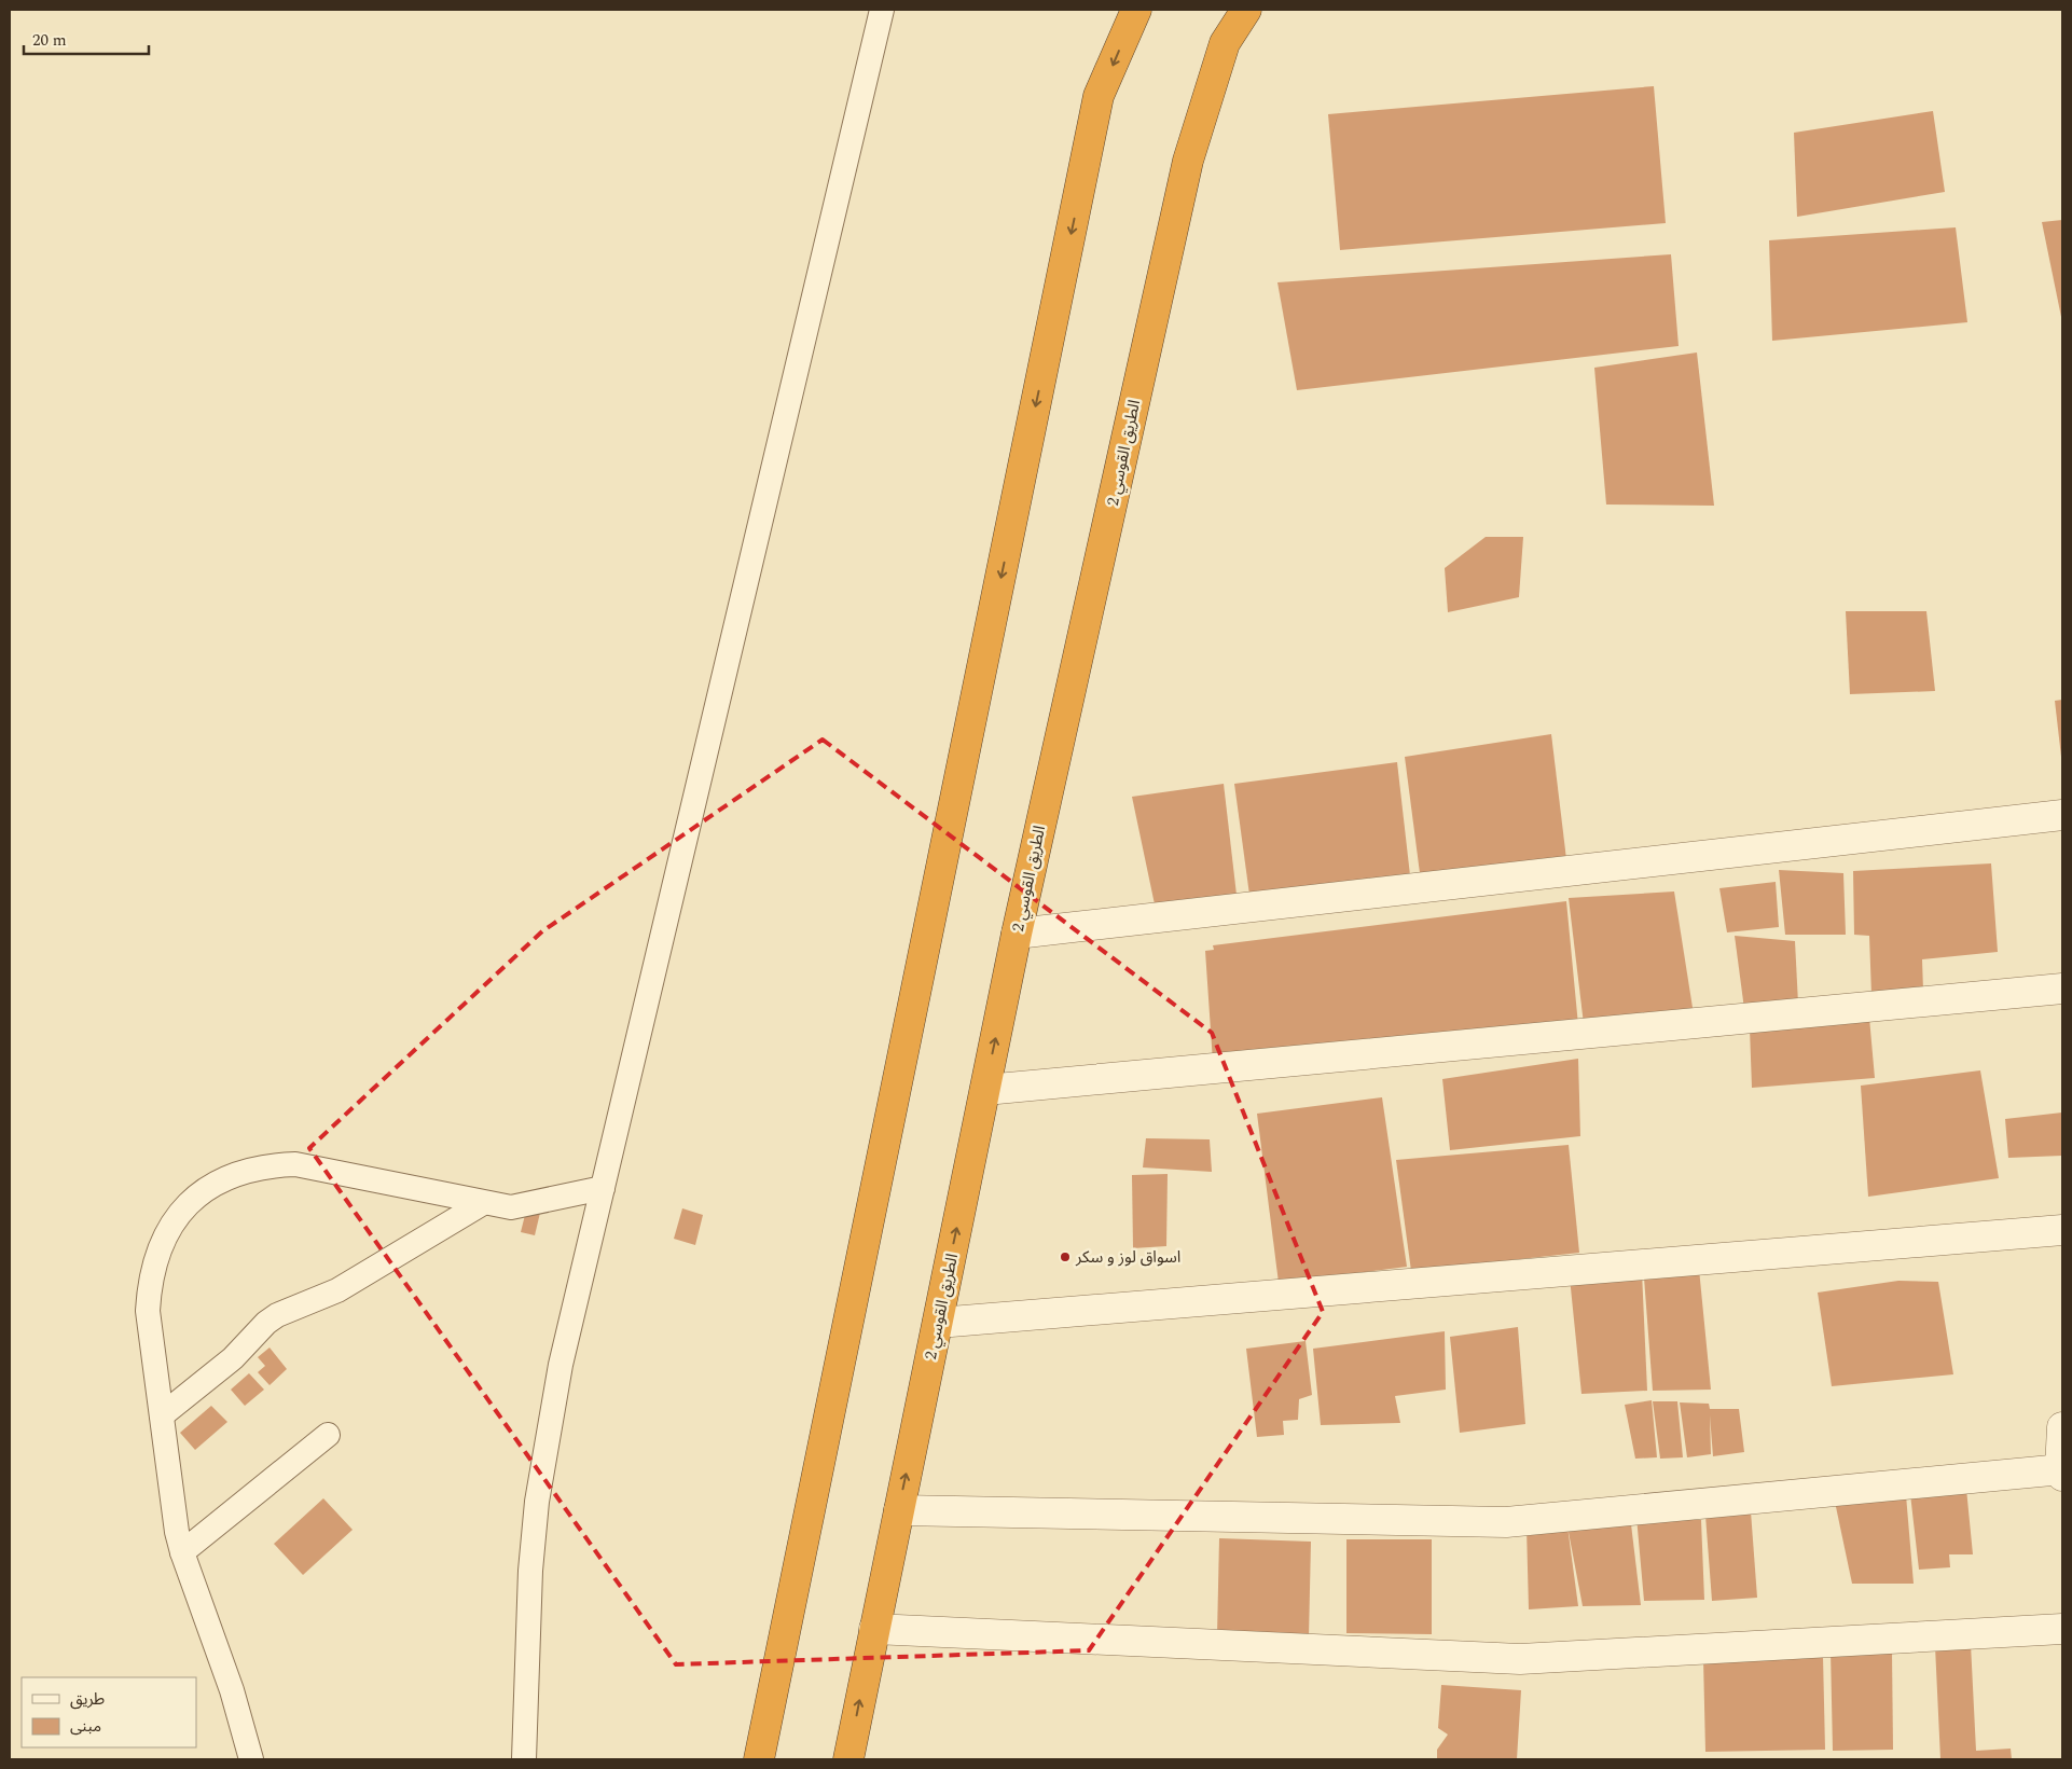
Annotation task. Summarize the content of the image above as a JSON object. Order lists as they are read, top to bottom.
{
  "streets": {
    "highway": ["الطريق القوسي 2"]
  },
  "places": ["اسواق لوز و سكر"],
  "legend": ["طريق", "مبنى"],
  "scale_bar": "20 m"
}
